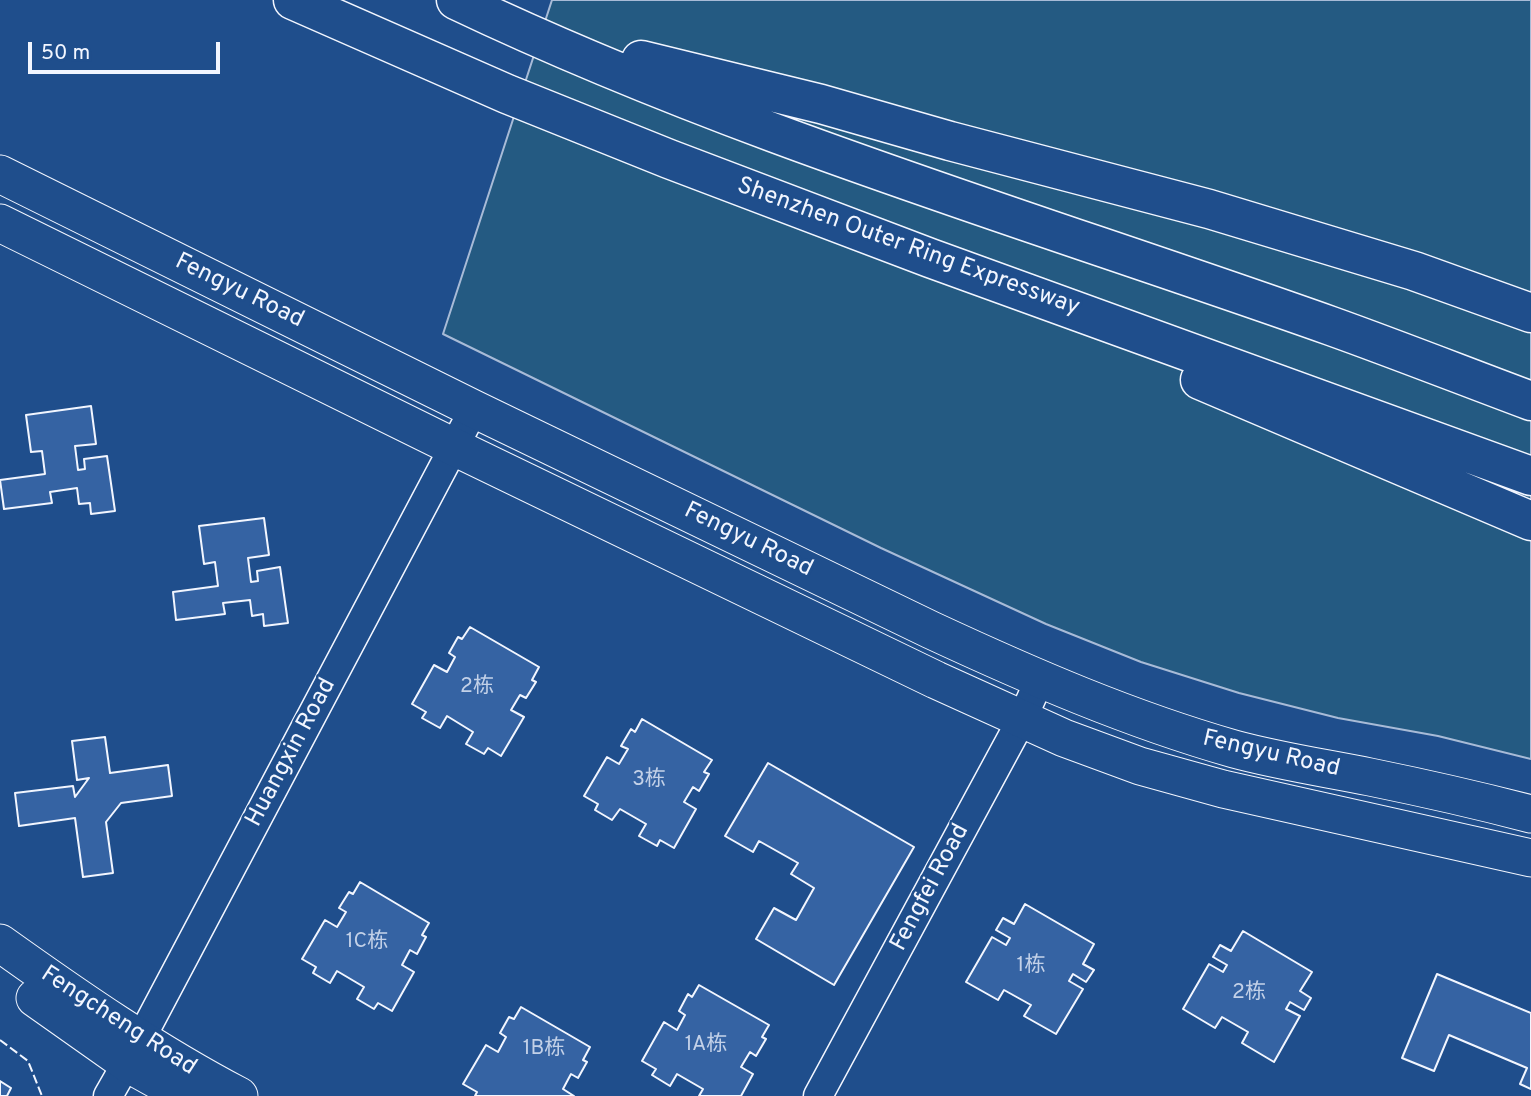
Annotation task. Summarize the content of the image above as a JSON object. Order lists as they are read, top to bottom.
{
  "streets": {
    "highway": ["Shenzhen Outer Ring Expressway"],
    "main road": ["Fengyu Road", "Fengcheng Road"],
    "street": ["Huangxin Road", "Fengfei Road"]
  },
  "crossings": [
    ["Fengyu Road", "Huangxin Road"],
    ["Fengyu Road", "Fengfei Road"],
    ["Huangxin Road", "Fengcheng Road"]
  ],
  "house_numbers": [
    "2栋",
    "3栋",
    "1C栋",
    "1栋",
    "2栋",
    "1A栋",
    "1B栋"
  ],
  "scale_bar": "50 m"
}
